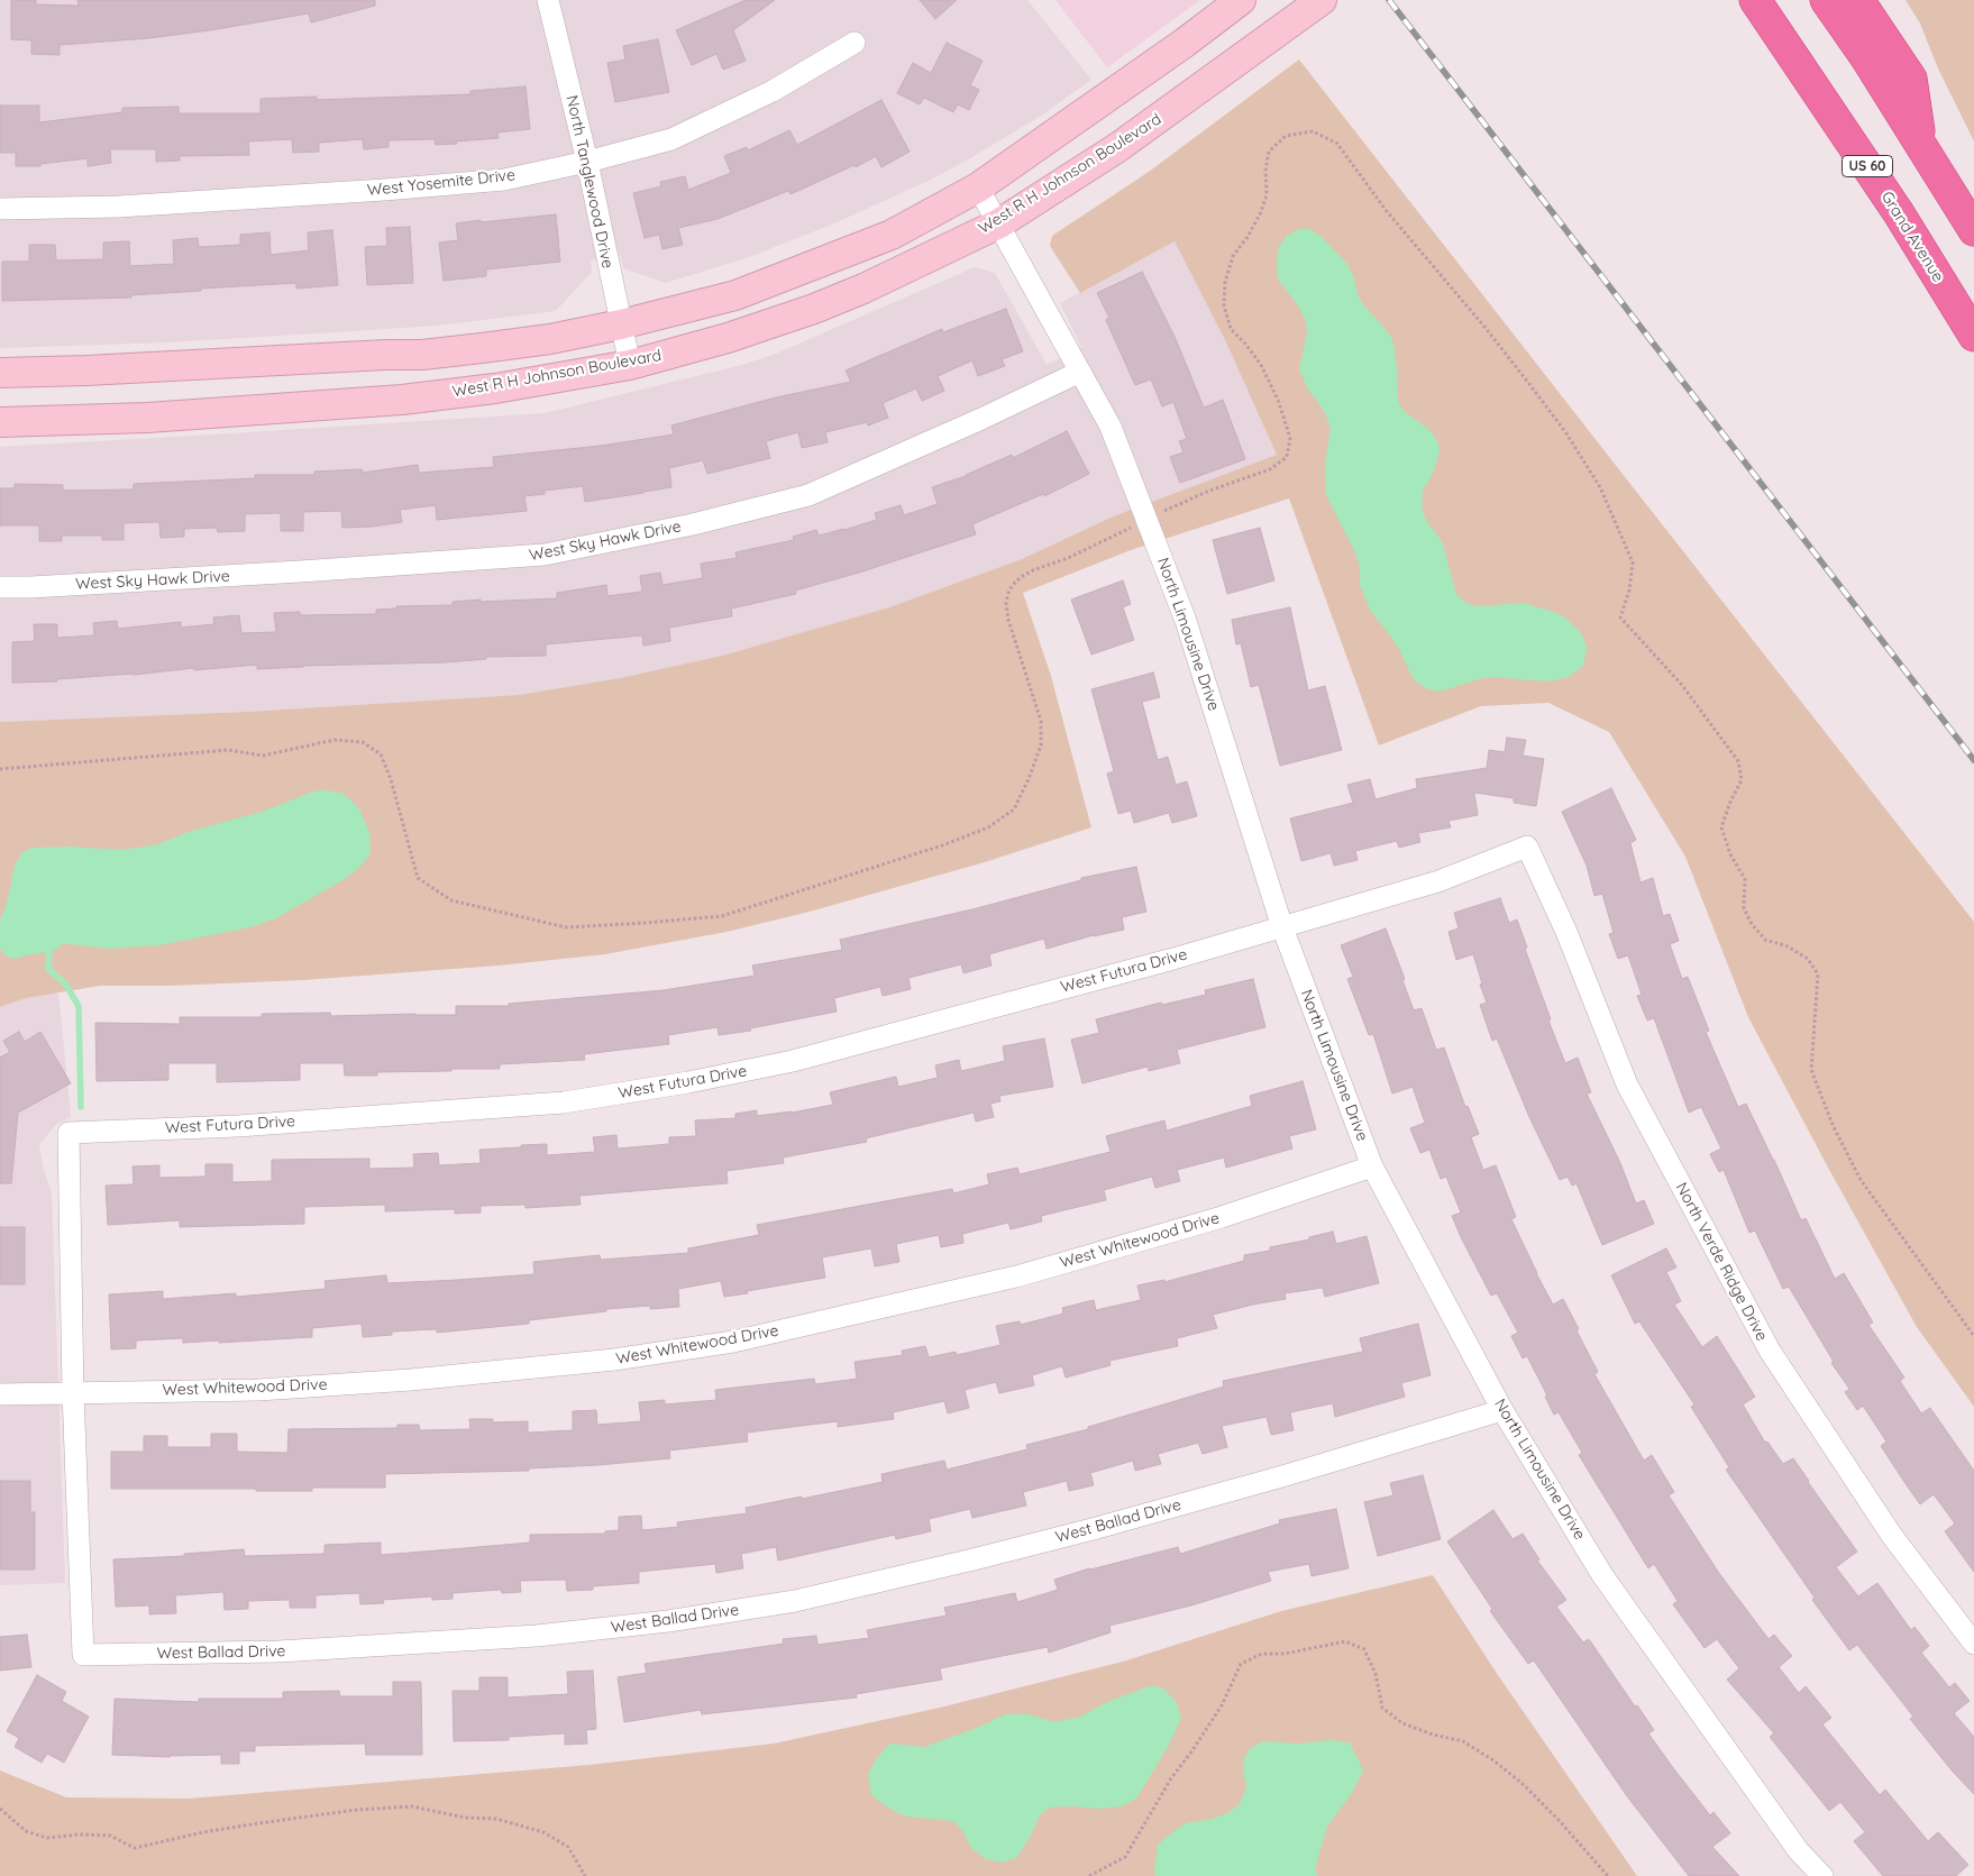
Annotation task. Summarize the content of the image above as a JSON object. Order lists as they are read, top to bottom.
{
  "streets": {
    "highway": ["US 60", "Grand Avenue"],
    "main road": ["West R H Johnson Boulevard"],
    "street": [
      "North Tanglewood Drive",
      "West Yosemite Drive",
      "West Sky Hawk Drive",
      "North Limousine Drive",
      "West Futura Drive",
      "West Whitewood Drive",
      "North Verde Ridge Drive",
      "West Ballad Drive"
    ]
  },
  "crossings": [
    ["West R H Johnson Boulevard", "North Tanglewood Drive"],
    ["West R H Johnson Boulevard", "North Limousine Drive"],
    ["North Tanglewood Drive", "West Yosemite Drive"],
    ["West Sky Hawk Drive", "North Limousine Drive"],
    ["North Limousine Drive", "West Futura Drive"],
    ["North Limousine Drive", "West Whitewood Drive"],
    ["North Limousine Drive", "West Ballad Drive"],
    ["West Futura Drive", "West Whitewood Drive"],
    ["West Futura Drive", "North Verde Ridge Drive"],
    ["West Futura Drive", "West Ballad Drive"],
    ["West Whitewood Drive", "West Ballad Drive"]
  ]
}
